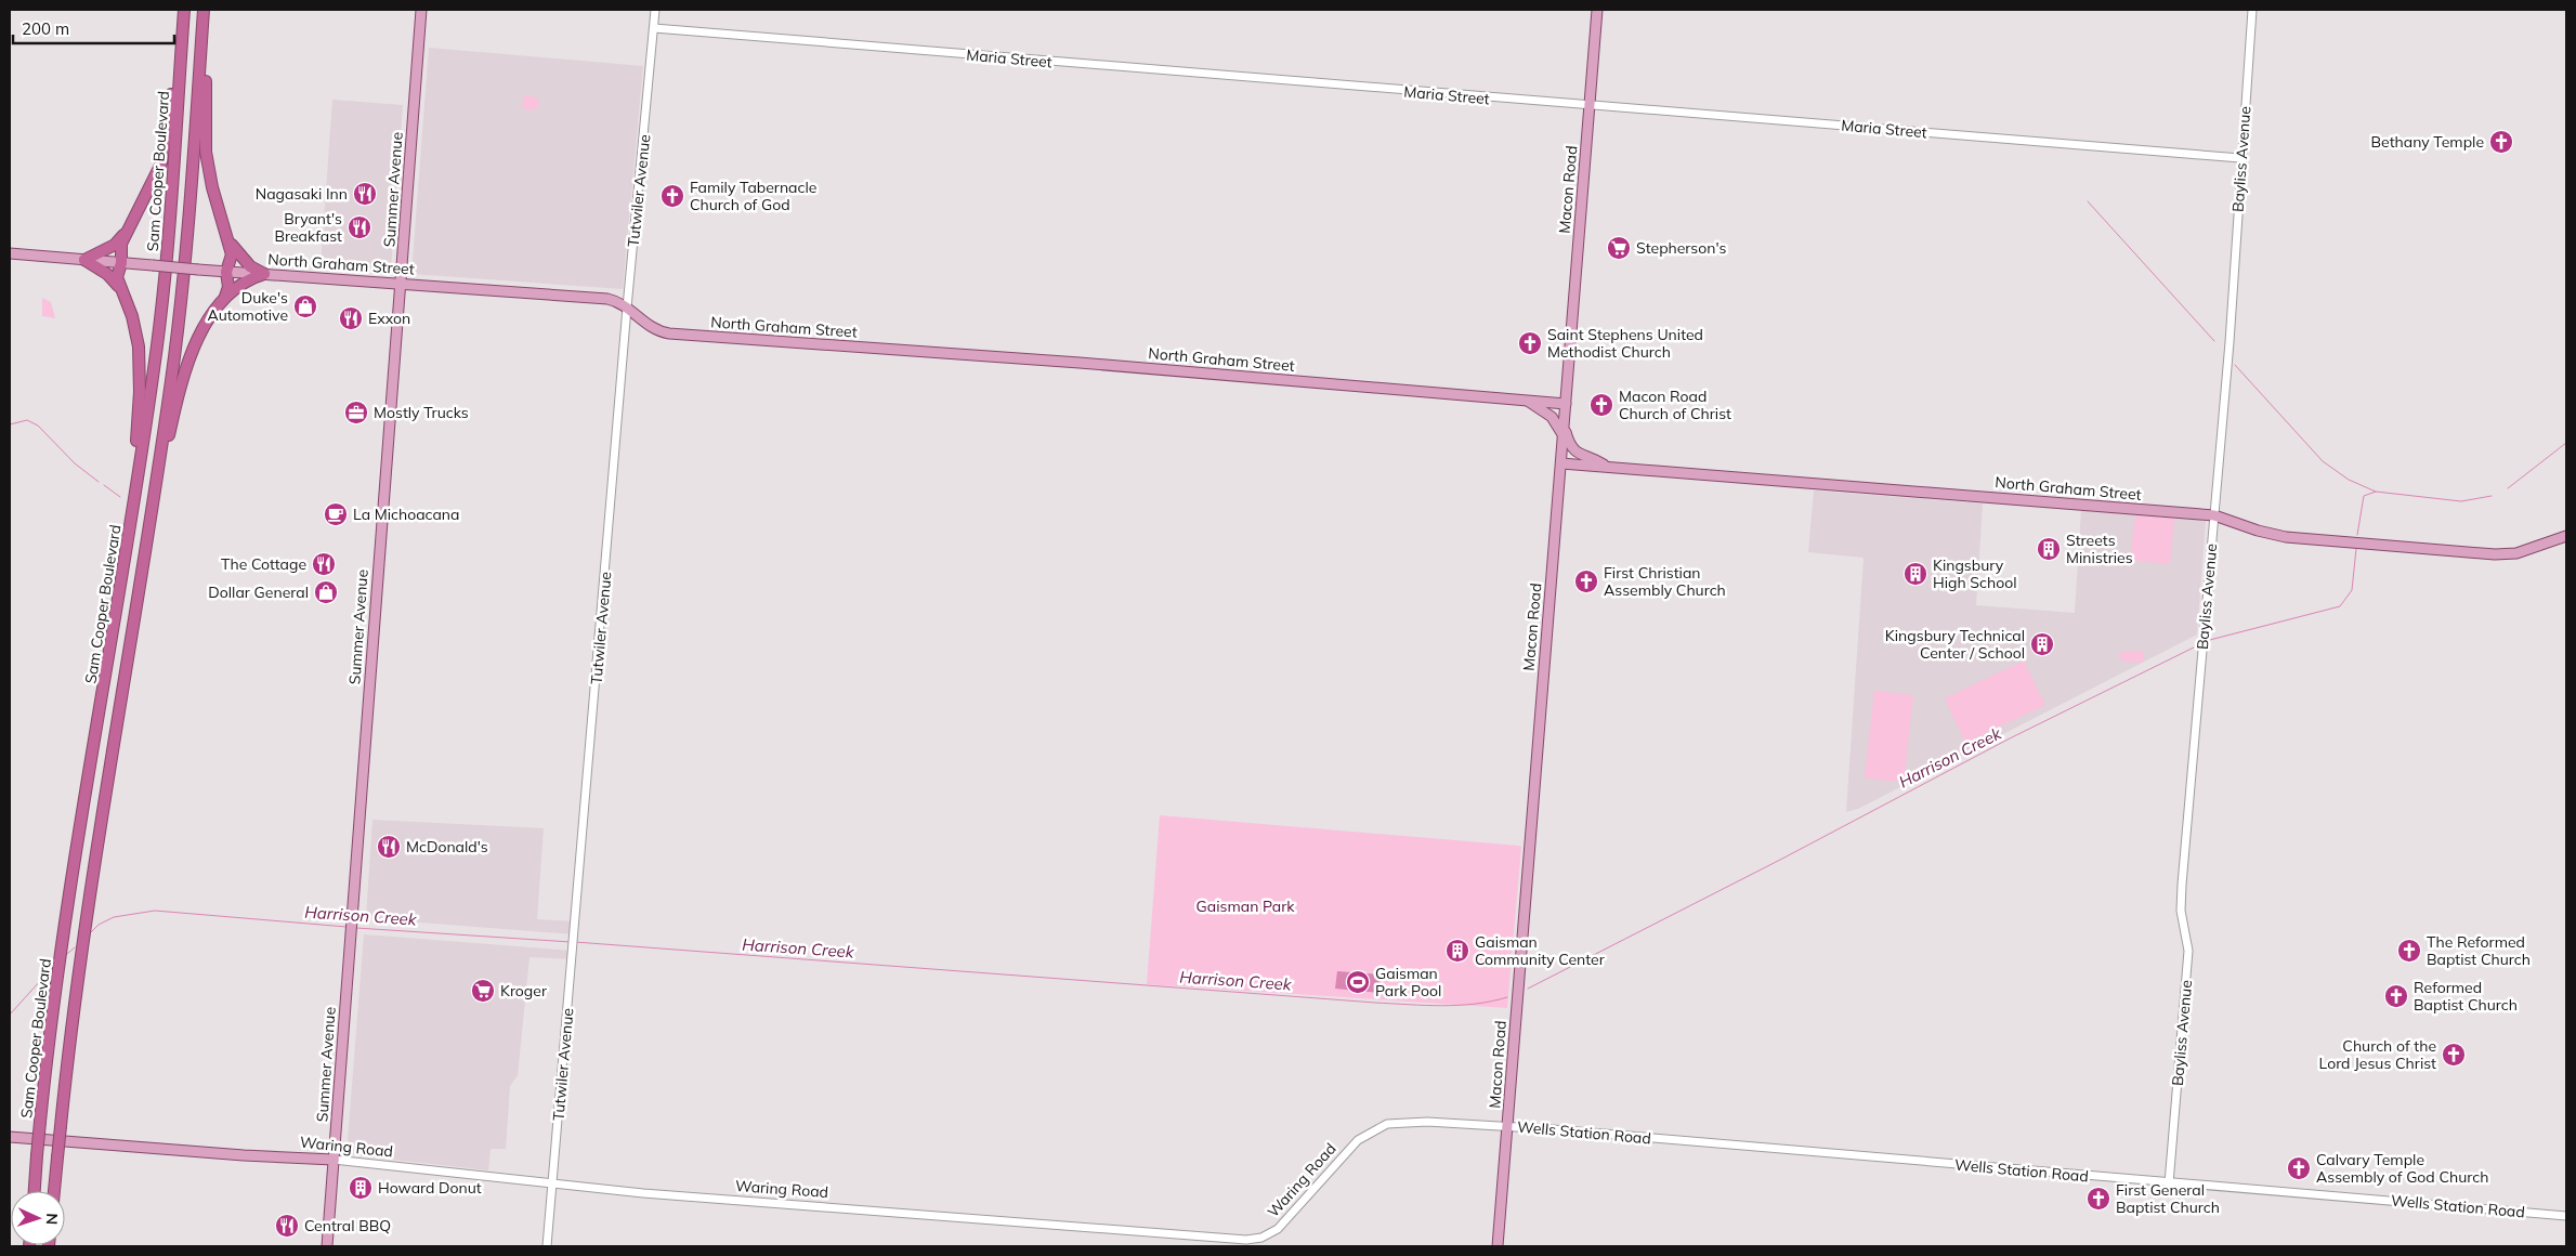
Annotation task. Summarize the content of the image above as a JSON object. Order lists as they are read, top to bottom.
{
  "streets": {
    "highway": ["Sam Cooper Boulevard"],
    "main road": [
      "Summer Avenue",
      "Macon Road",
      "North Graham Street",
      "Waring Road"
    ],
    "street": [
      "Maria Street",
      "Bayliss Avenue",
      "Tutwiler Avenue",
      "Wells Station Road"
    ]
  },
  "crossings": [
    ["Maria Street", "Bayliss Avenue"],
    ["Maria Street", "Macon Road"],
    ["Maria Street", "Tutwiler Avenue"],
    ["Bayliss Avenue", "North Graham Street"],
    ["Bayliss Avenue", "Wells Station Road"],
    ["Summer Avenue", "North Graham Street"],
    ["Summer Avenue", "Waring Road"],
    ["Macon Road", "North Graham Street"],
    ["Macon Road", "Wells Station Road"],
    ["Macon Road", "Waring Road"],
    ["Tutwiler Avenue", "North Graham Street"],
    ["Tutwiler Avenue", "Waring Road"],
    ["Wells Station Road", "Waring Road"]
  ],
  "water": ["Harrison Creek"],
  "parks": ["Gaisman Park"],
  "places": {
    "church": [
      "Bethany Temple",
      "Family Tabernacle Church of God",
      "Saint Stephens United Methodist Church",
      "Macon Road Church of Christ",
      "First Christian Assembly Church",
      "The Reformed Baptist Church",
      "Reformed Baptist Church",
      "Church of the Lord Jesus Christ",
      "Calvary Temple Assembly of God Church",
      "First General Baptist Church"
    ],
    "restaurant": [
      "Nagasaki Inn",
      "Bryant's Breakfast",
      "Exxon",
      "The Cottage",
      "McDonald's",
      "Central BBQ"
    ],
    "supermarket": ["Stepherson's", "Kroger"],
    "shop": ["Duke's Automotive", "Dollar General"],
    "office": ["Mostly Trucks"],
    "cafe": ["La Michoacana"],
    "building": [
      "Streets Ministries",
      "Kingsbury High School",
      "Kingsbury Technical Center / School",
      "Gaisman Community Center",
      "Howard Donut"
    ],
    "sports": ["Gaisman Park Pool"]
  },
  "scale_bar": "200 m",
  "north": "right"
}
